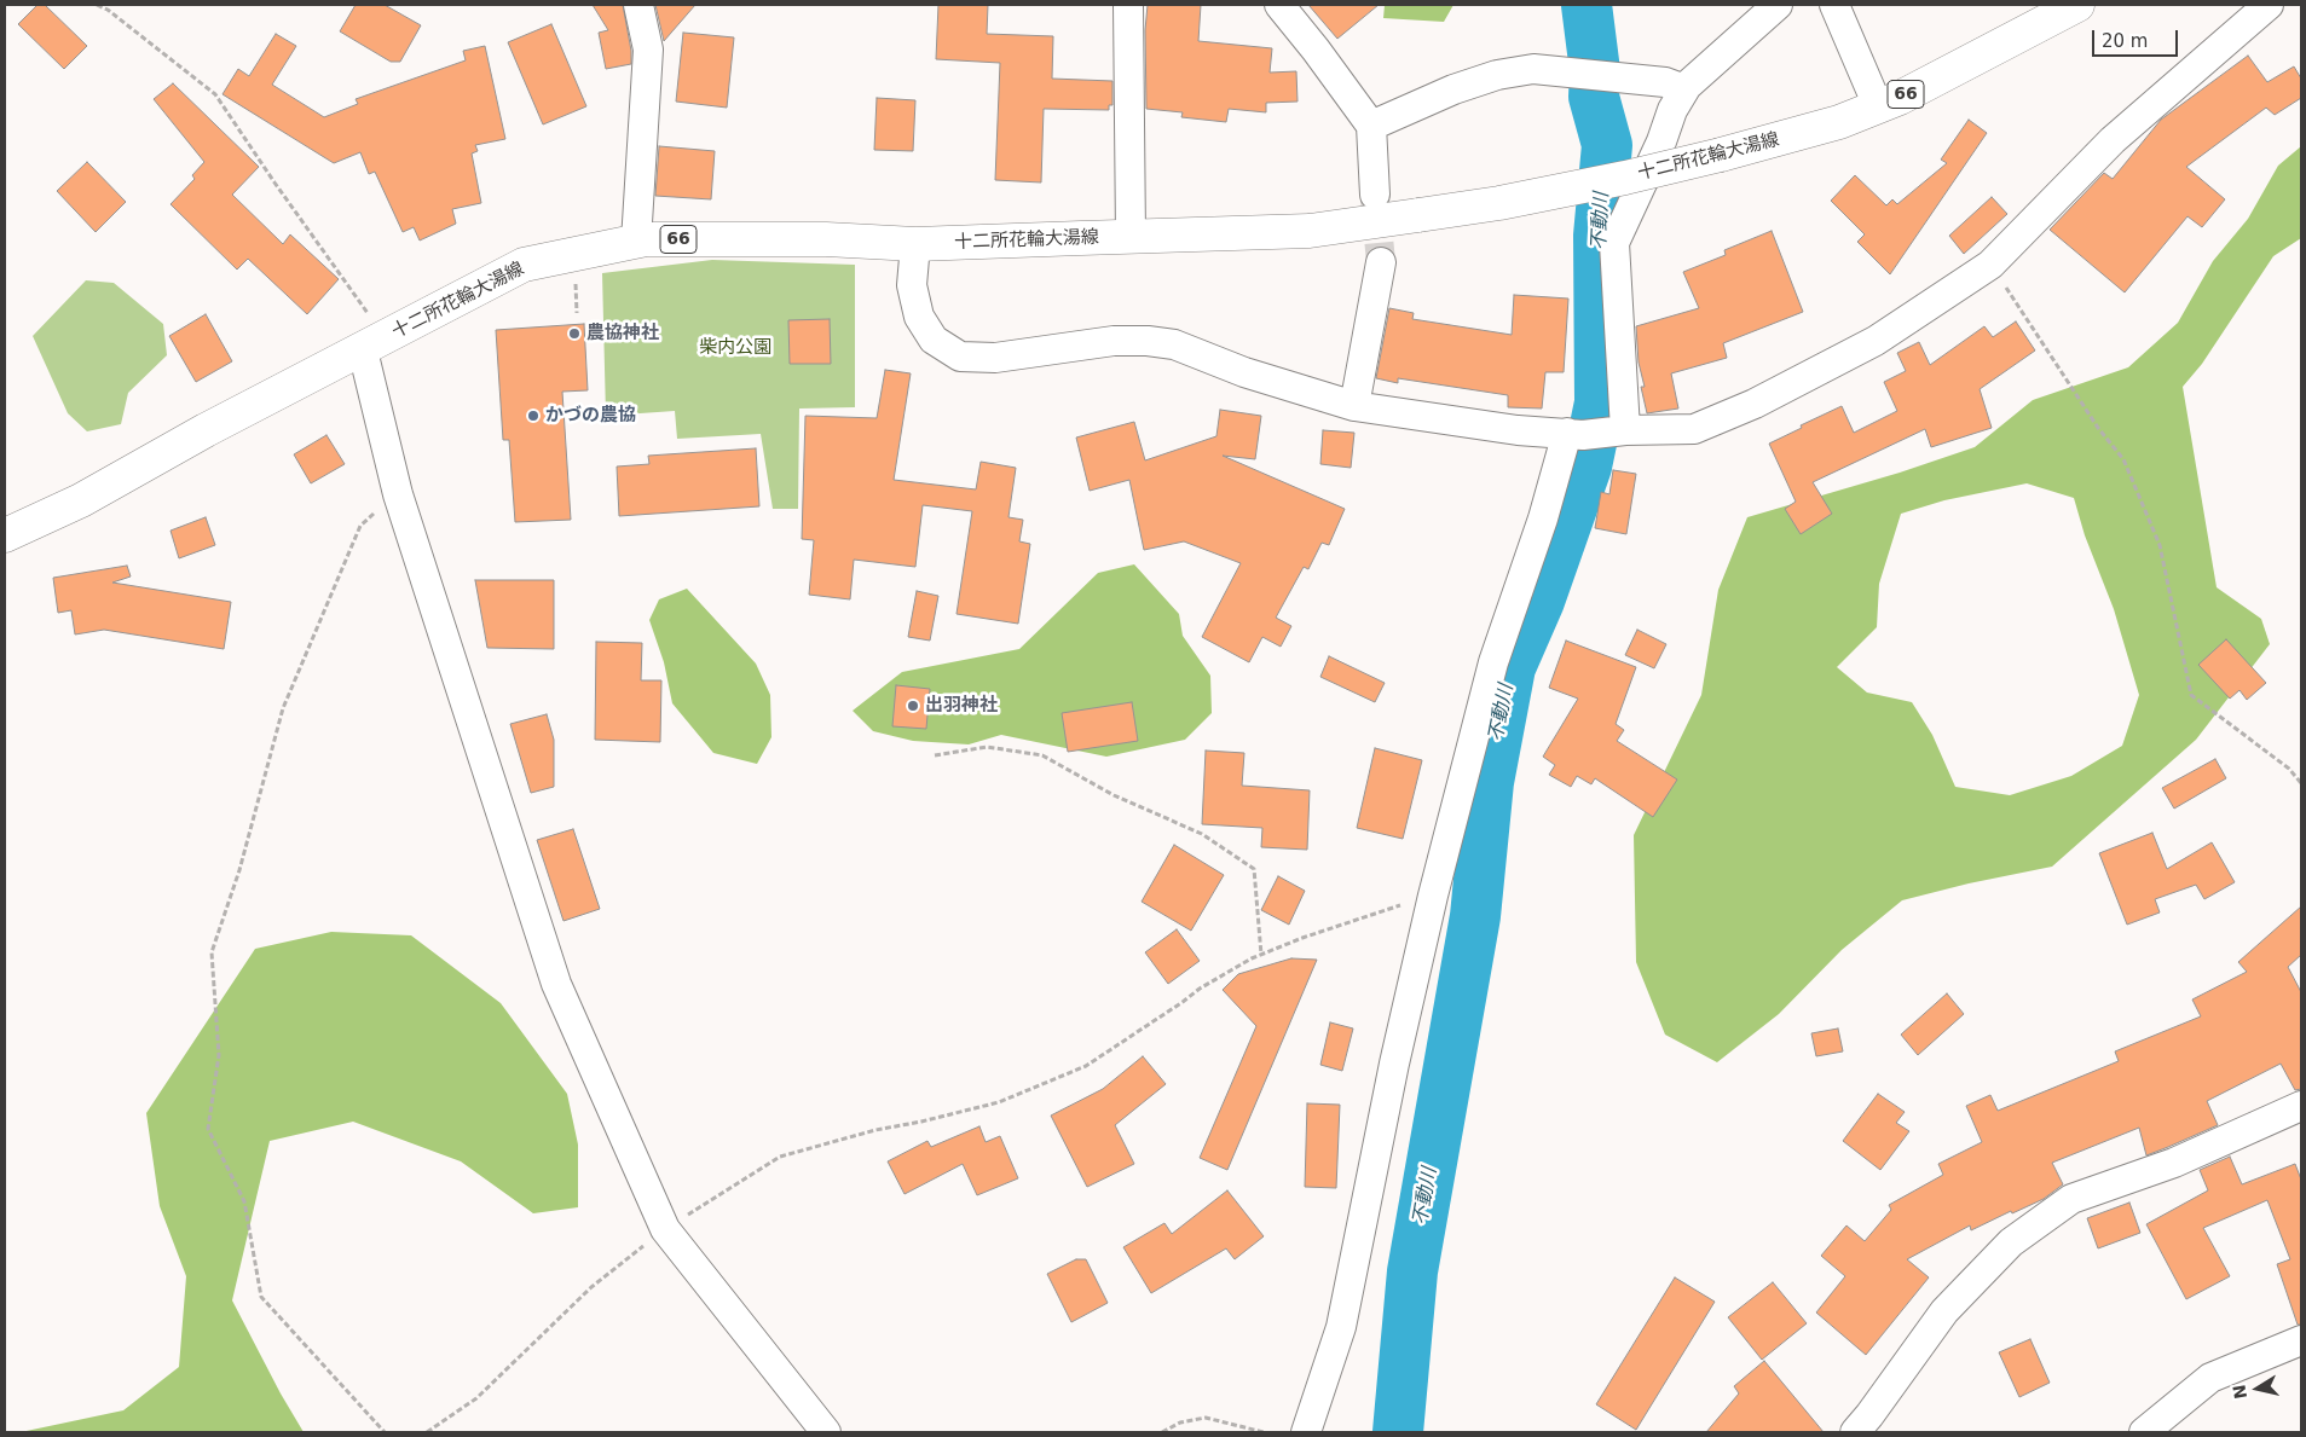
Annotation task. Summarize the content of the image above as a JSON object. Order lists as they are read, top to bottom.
{
  "streets": {
    "main road": ["66", "十二所花輪大湯線"]
  },
  "water": ["不動川"],
  "parks": ["柴内公園"],
  "places": ["農協神社", "かづの農協", "出羽神社"],
  "scale_bar": "20 m",
  "north": "left"
}
